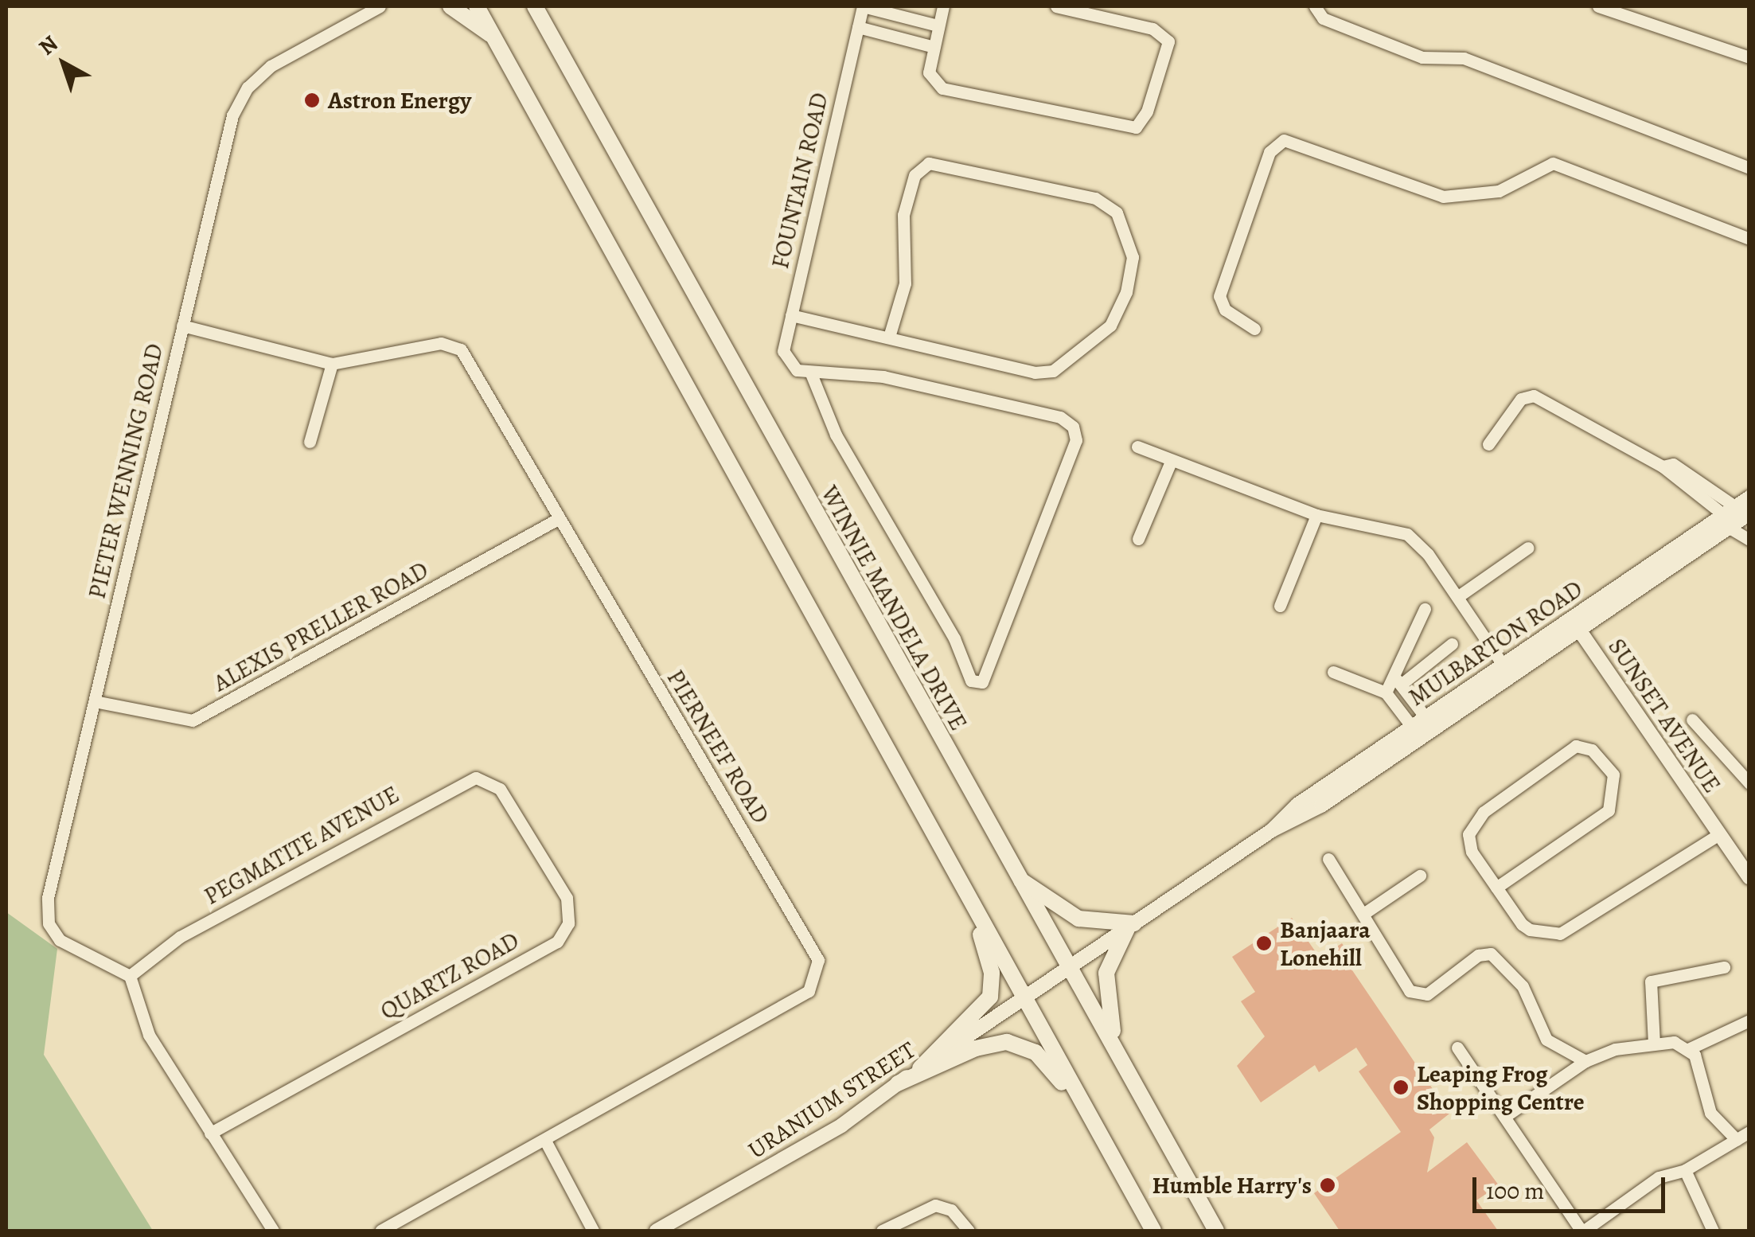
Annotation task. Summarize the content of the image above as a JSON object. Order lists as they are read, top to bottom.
{
  "streets": {
    "main road": ["WINNIE MANDELA DRIVE"],
    "street": [
      "FOUNTAIN ROAD",
      "PIETER WENNING ROAD",
      "ALEXIS PRELLER ROAD",
      "MULBARTON ROAD",
      "SUNSET AVENUE",
      "PIERNEEF ROAD",
      "PEGMATITE AVENUE",
      "QUARTZ ROAD",
      "URANIUM STREET"
    ]
  },
  "crossings": [
    ["PIETER WENNING ROAD", "ALEXIS PRELLER ROAD"],
    ["PIETER WENNING ROAD", "PIERNEEF ROAD"],
    ["PIETER WENNING ROAD", "PEGMATITE AVENUE"],
    ["WINNIE MANDELA DRIVE", "MULBARTON ROAD"],
    ["ALEXIS PRELLER ROAD", "PIERNEEF ROAD"],
    ["MULBARTON ROAD", "SUNSET AVENUE"],
    ["MULBARTON ROAD", "URANIUM STREET"],
    ["PEGMATITE AVENUE", "QUARTZ ROAD"]
  ],
  "places": [
    "Astron Energy",
    "Banjaara Lonehill",
    "Leaping Frog Shopping Centre",
    "Humble Harry's"
  ],
  "scale_bar": "100 m",
  "north": "top left"
}
